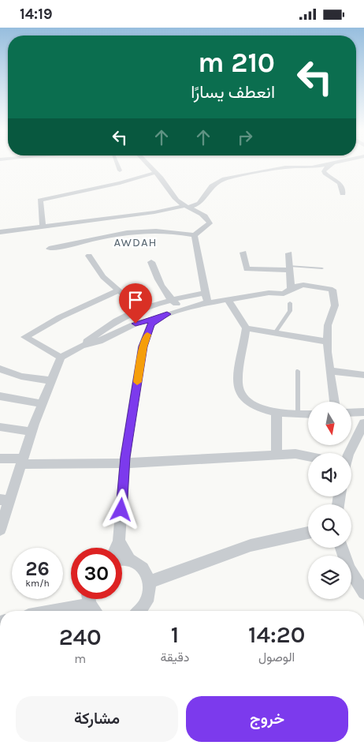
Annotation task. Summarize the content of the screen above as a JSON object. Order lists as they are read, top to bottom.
{
  "districts": ["AWDAH"],
  "north": "bottom",
  "page": {
    "status": "14:19",
    "turn": ["210 m", "انعطف يسارًا"],
    "speed": "26 km/h",
    "limit": "30",
    "eta": [
      "14:20",
      "الوصول",
      "1",
      "دقيقة",
      "240",
      "m"
    ],
    "buttons": ["خروج", "مشاركة"]
  }
}
